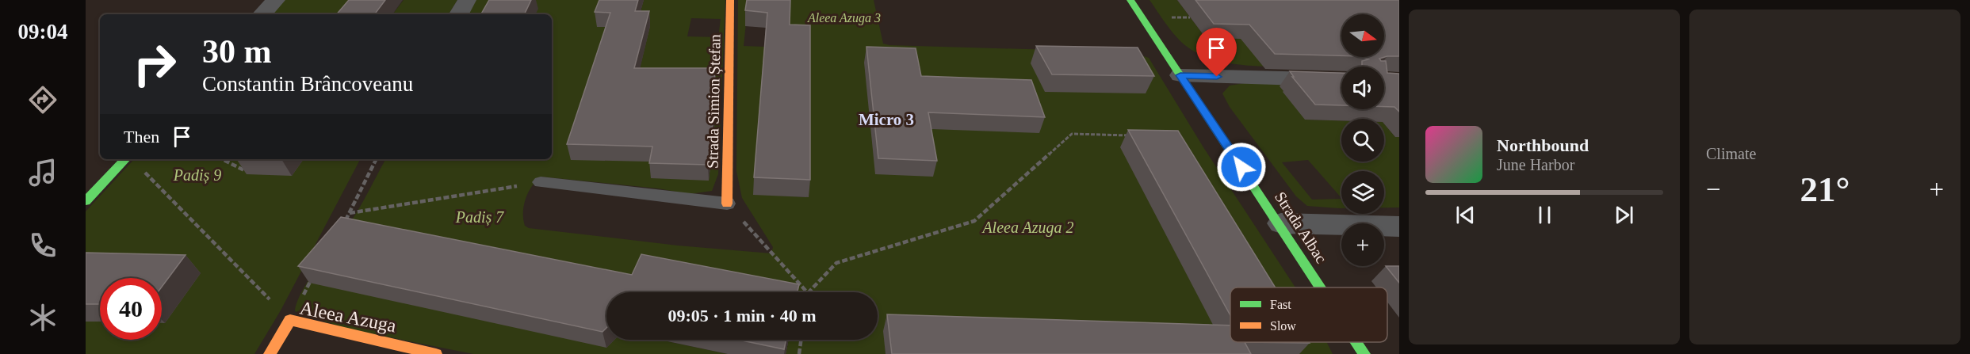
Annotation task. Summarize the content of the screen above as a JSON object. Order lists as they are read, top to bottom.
{
  "streets": {
    "street": ["Strada Simion Ștefan", "Strada Albac", "Aleea Azuga"]
  },
  "districts": ["Micro 3"],
  "parks": [
    "Aleea Azuga 3",
    "Padiș 9",
    "Padiș 7",
    "Aleea Azuga 2"
  ],
  "legend": ["Fast", "Slow"],
  "north": "right",
  "page": {
    "tabs": "09:04",
    "tile": "Climate",
    "map_buttons": "+",
    "turn": ["30 m", "Constantin Brâncoveanu"],
    "then": "Then",
    "song": ["Northbound", "June Harbor"],
    "heat": ["−", "21°", "+"],
    "limit": "40",
    "trip": "09:05 · 1 min · 40 m"
  }
}
